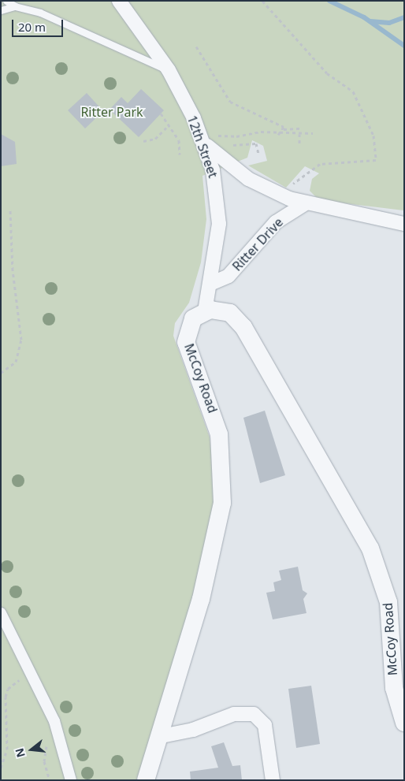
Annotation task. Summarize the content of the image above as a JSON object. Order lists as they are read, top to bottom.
{
  "streets": {
    "street": ["12th Street", "Ritter Drive", "McCoy Road"]
  },
  "crossings": [
    ["12th Street", "Ritter Drive"],
    ["12th Street", "McCoy Road"]
  ],
  "parks": ["Ritter Park"],
  "scale_bar": "20 m",
  "north": "left"
}
